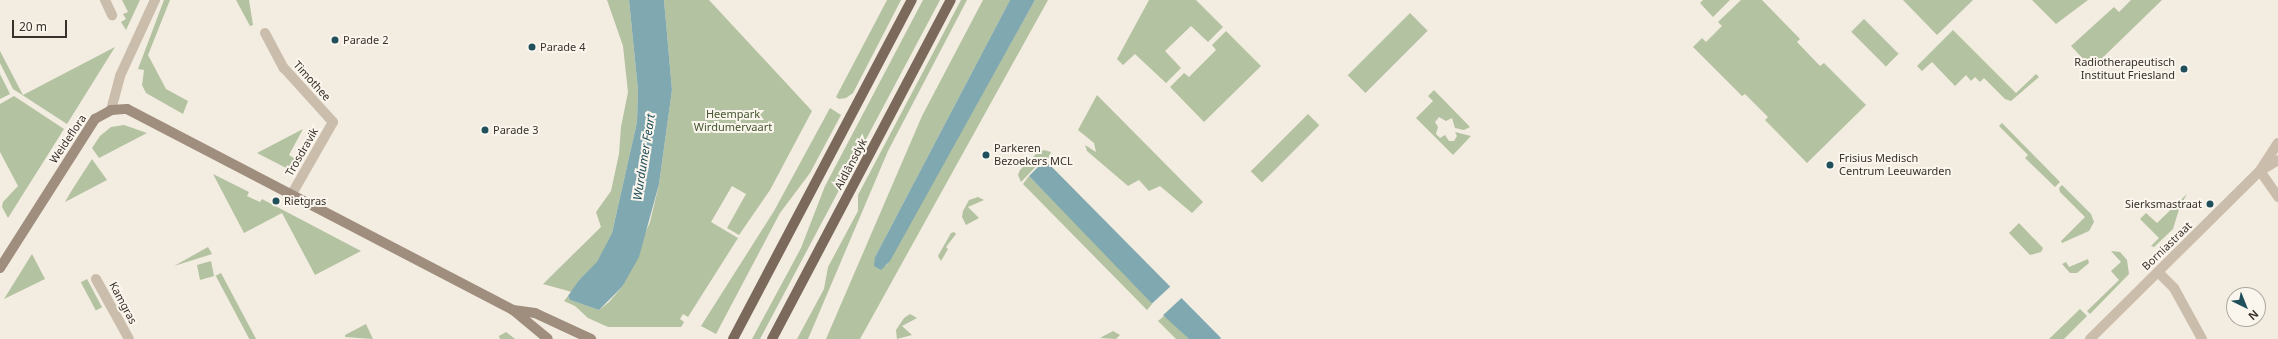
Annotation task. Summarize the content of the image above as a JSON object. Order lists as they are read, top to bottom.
{
  "streets": {
    "main road": ["Aldlânsdyk"],
    "street": [
      "Timothee",
      "Weideflora",
      "Trosdravik",
      "Borniastraat",
      "Kamgras"
    ]
  },
  "crossings": [
    ["Timothee", "Trosdravik"]
  ],
  "water": ["Wurdumer Feart"],
  "parks": ["Heempark Wirdumervaart"],
  "places": [
    "Parade 2",
    "Parade 4",
    "Radiotherapeutisch Instituut Friesland",
    "Parade 3",
    "Parkeren Bezoekers MCL",
    "Frisius Medisch Centrum Leeuwarden",
    "Rietgras",
    "Sierksmastraat"
  ],
  "scale_bar": "20 m",
  "north": "bottom right"
}
